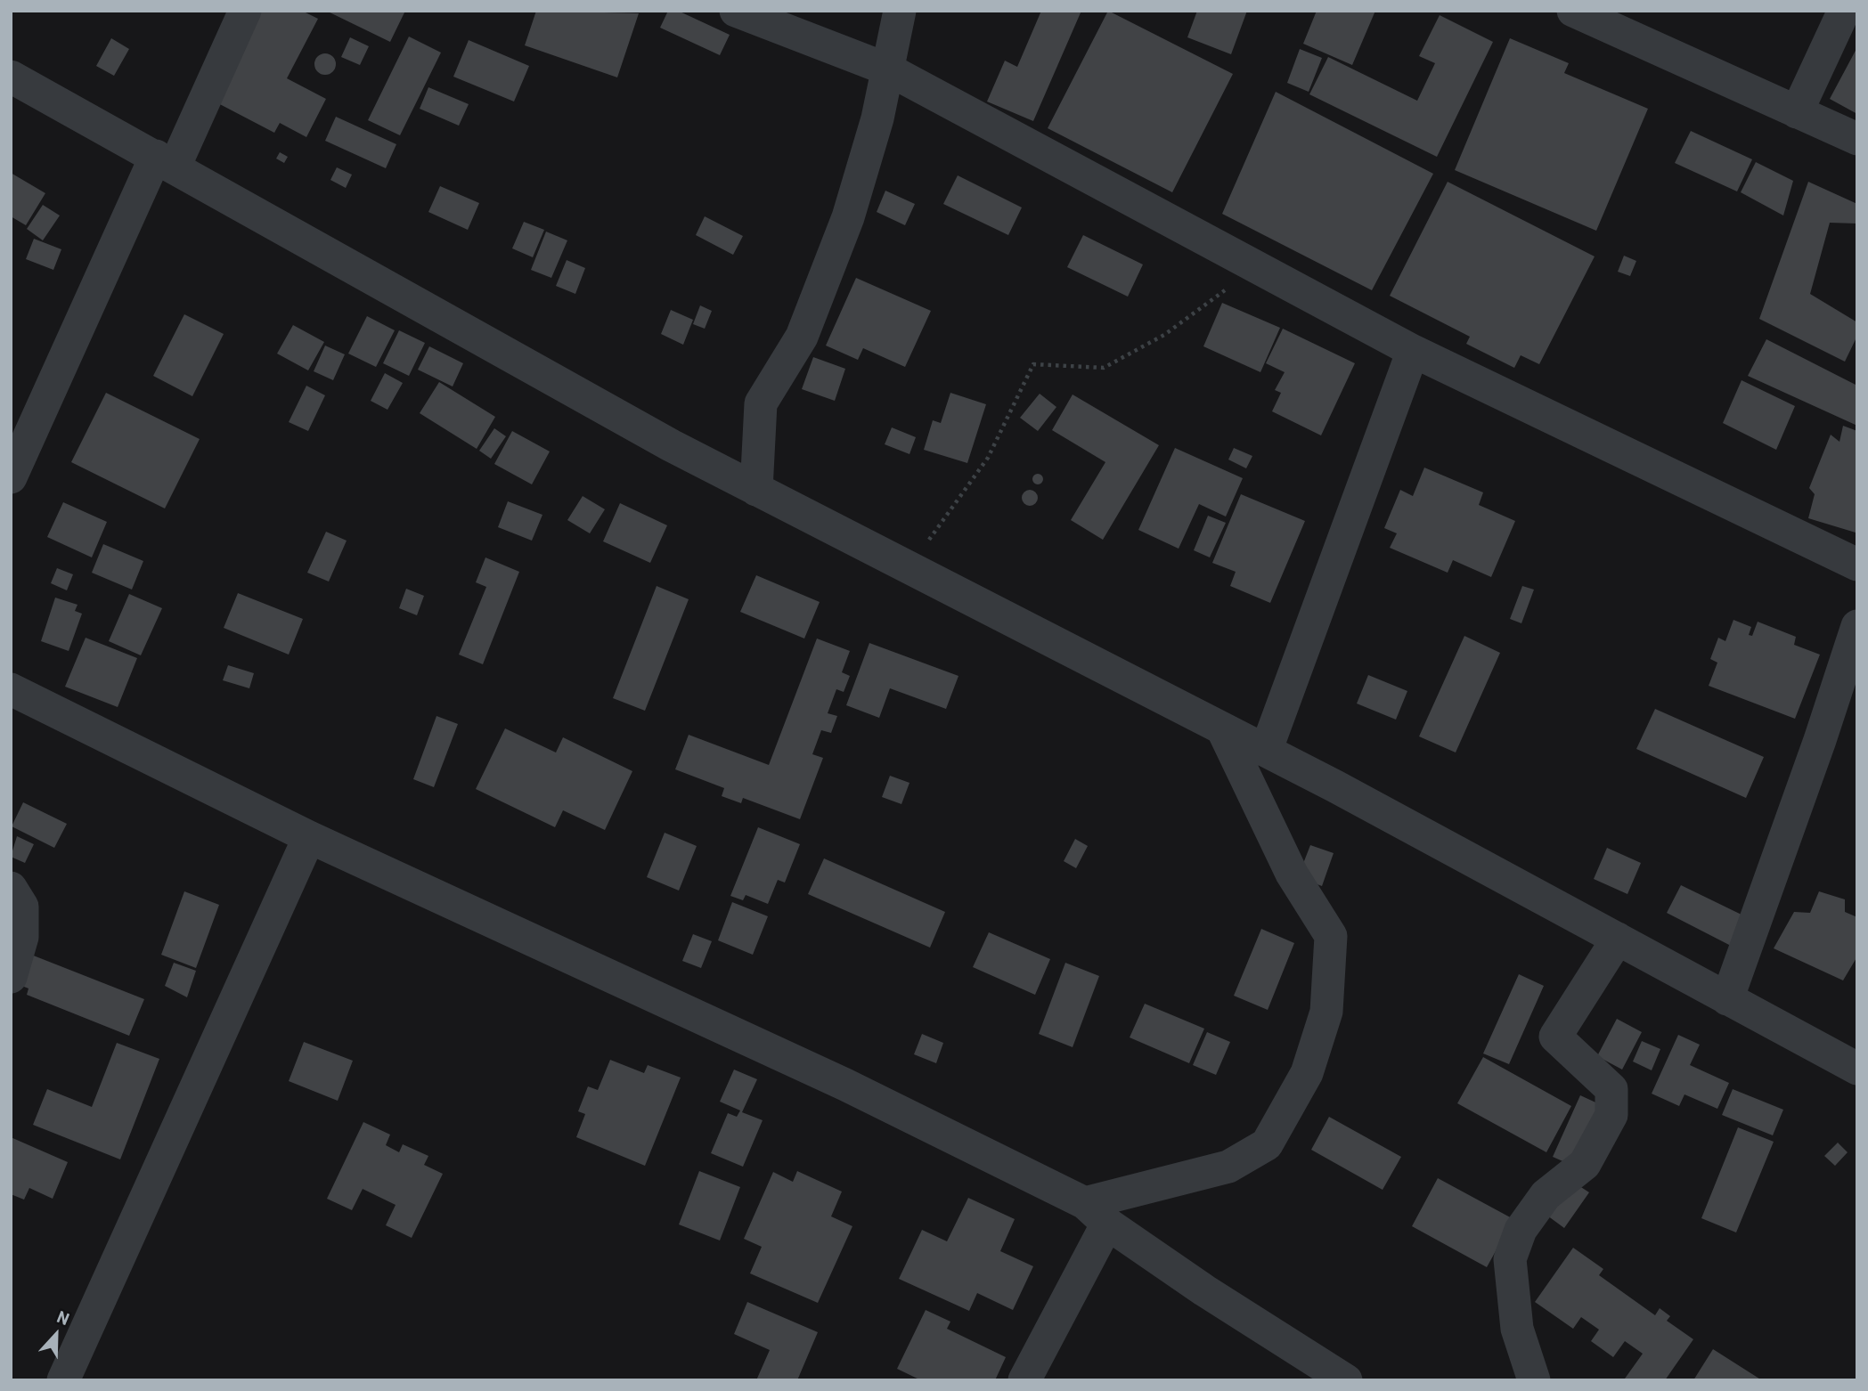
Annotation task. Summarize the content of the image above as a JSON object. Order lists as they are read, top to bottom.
{
  "north": "top"
}
